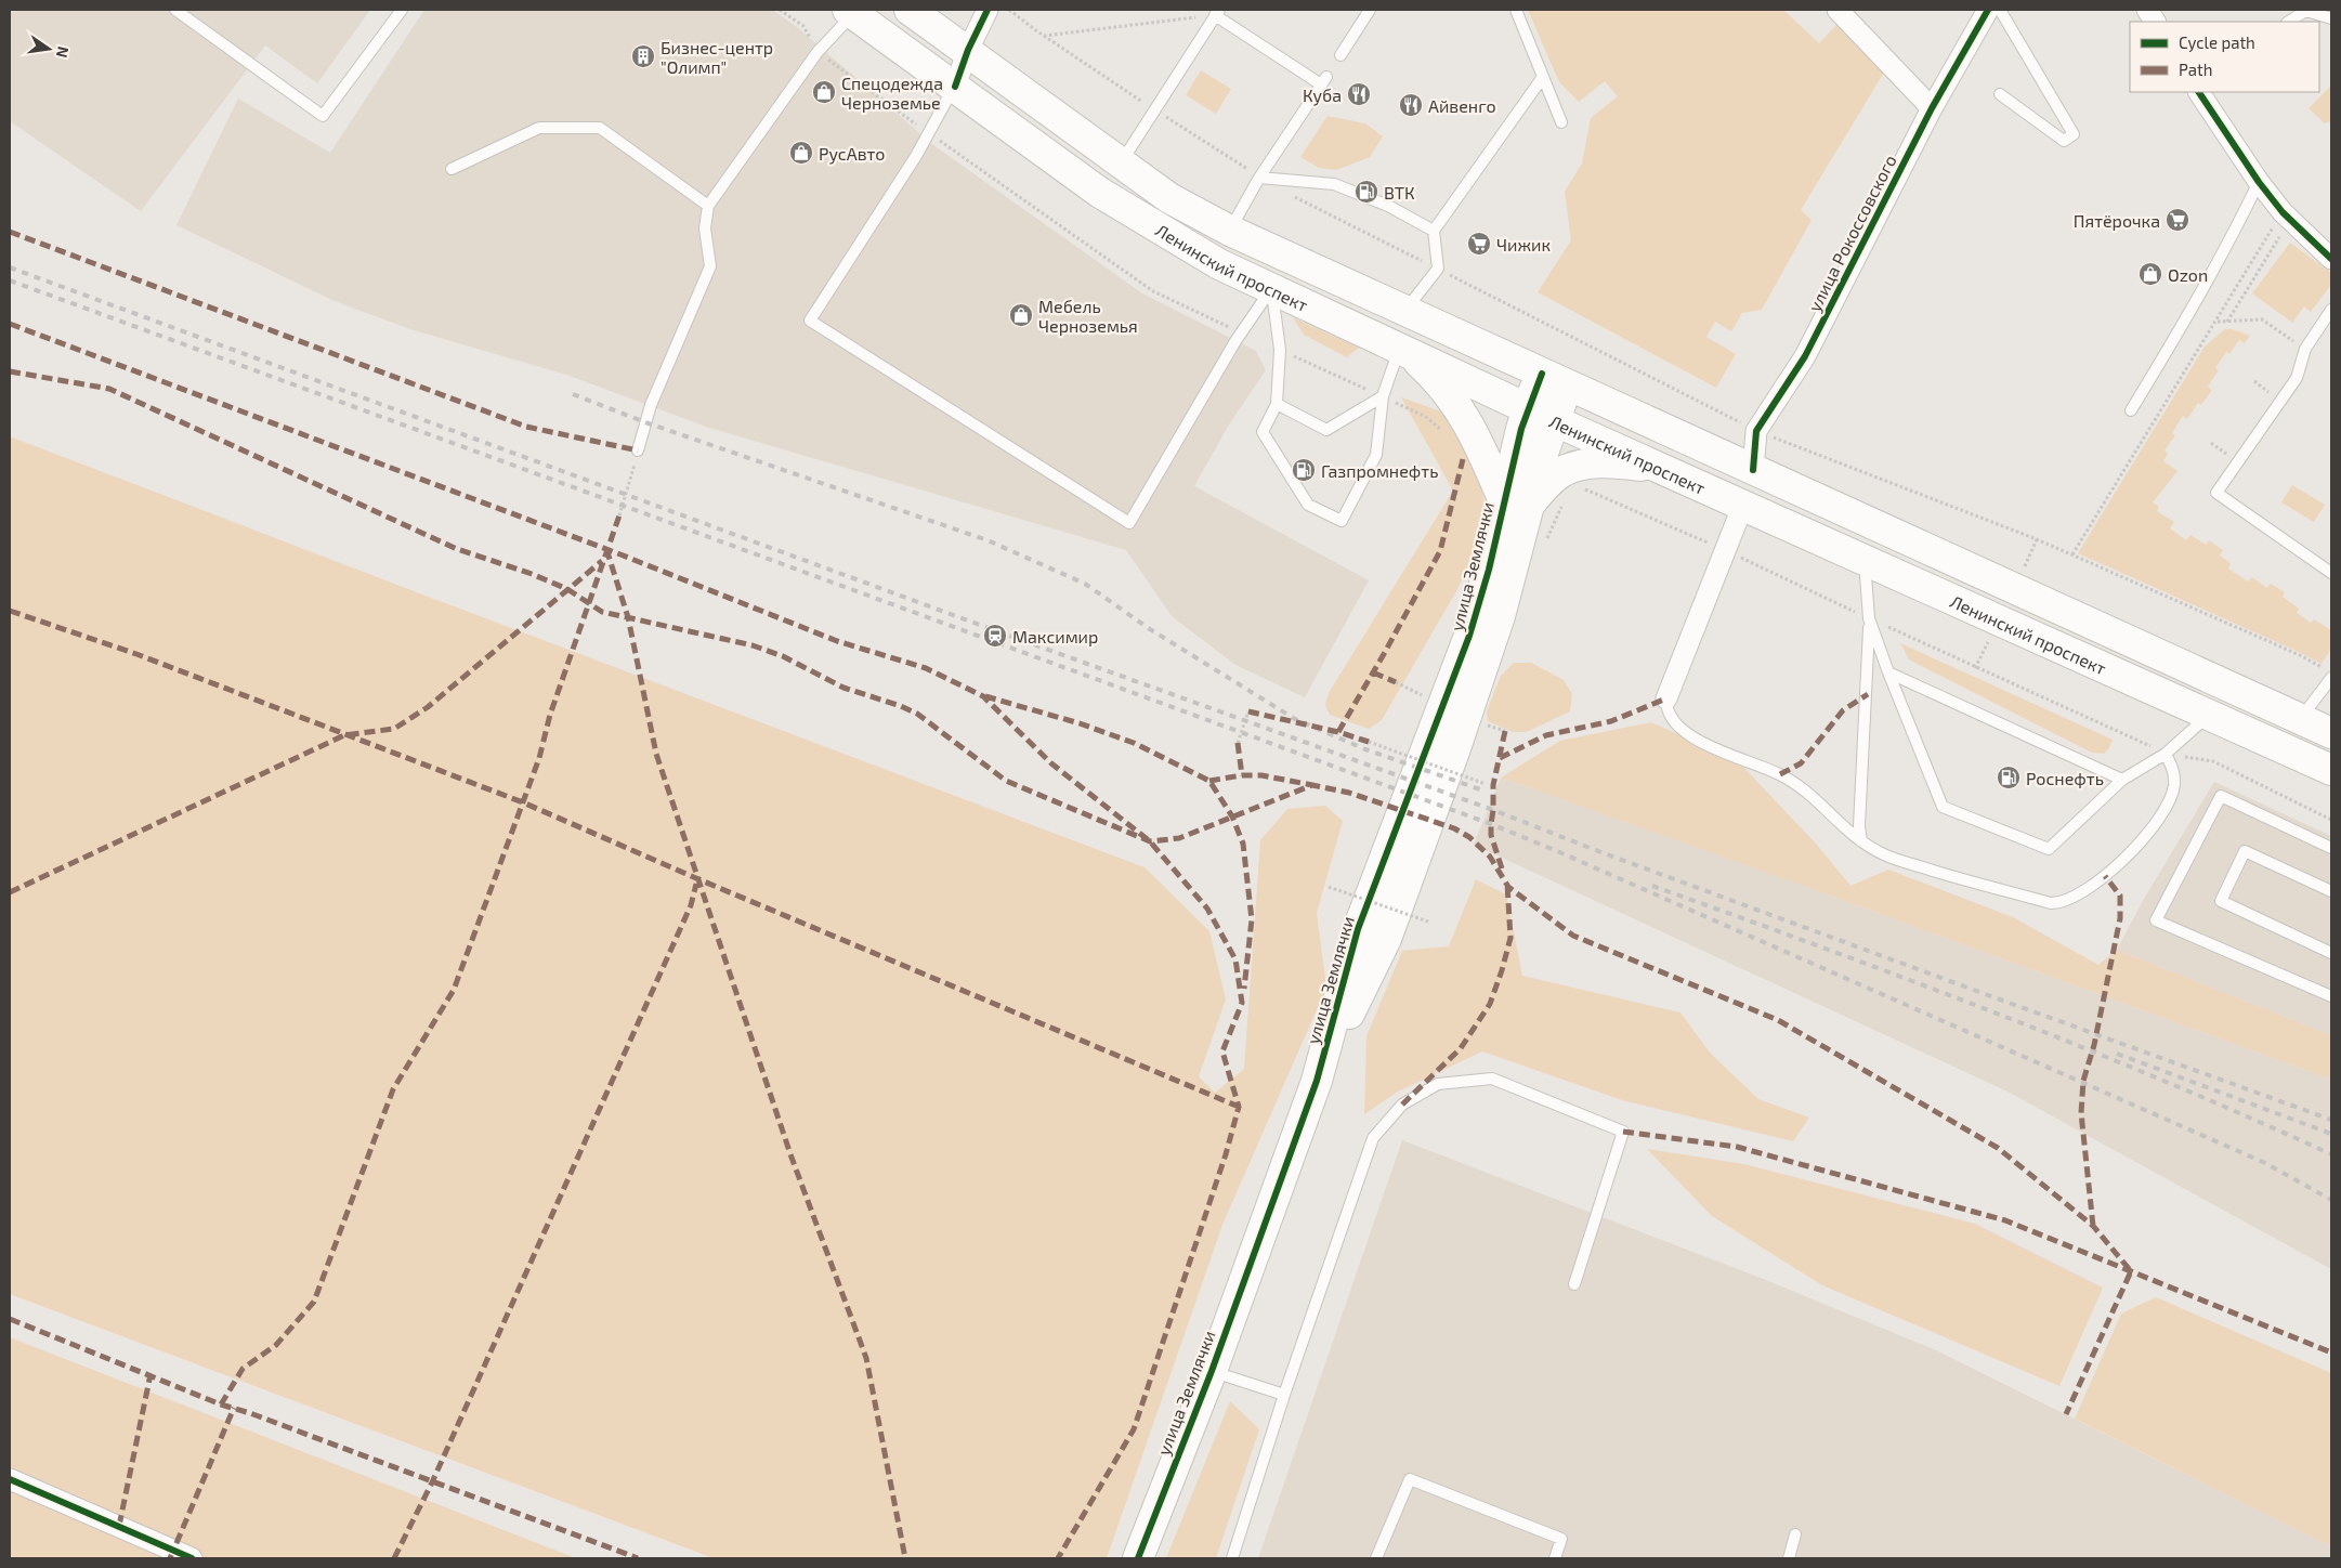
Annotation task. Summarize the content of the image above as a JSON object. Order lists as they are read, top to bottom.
{
  "streets": {
    "main road": ["Ленинский проспект", "улица Землячки"],
    "street": ["улица Рокоссовского"]
  },
  "crossings": [
    ["улица Рокоссовского", "Ленинский проспект"],
    ["Ленинский проспект", "улица Землячки"]
  ],
  "places": {
    "building": ["Бизнес-центр \"Олимп\""],
    "shop": [
      "Спецодежда Черноземье",
      "РусАвто",
      "Ozon",
      "Мебель Черноземья"
    ],
    "restaurant": ["Куба", "Айвенго"],
    "fuel station": ["ВТК", "Газпромнефть", "Роснефть"],
    "supermarket": ["Пятёрочка", "Чижик"],
    "station": ["Максимир"]
  },
  "legend": ["Cycle path", "Path"],
  "north": "right"
}
